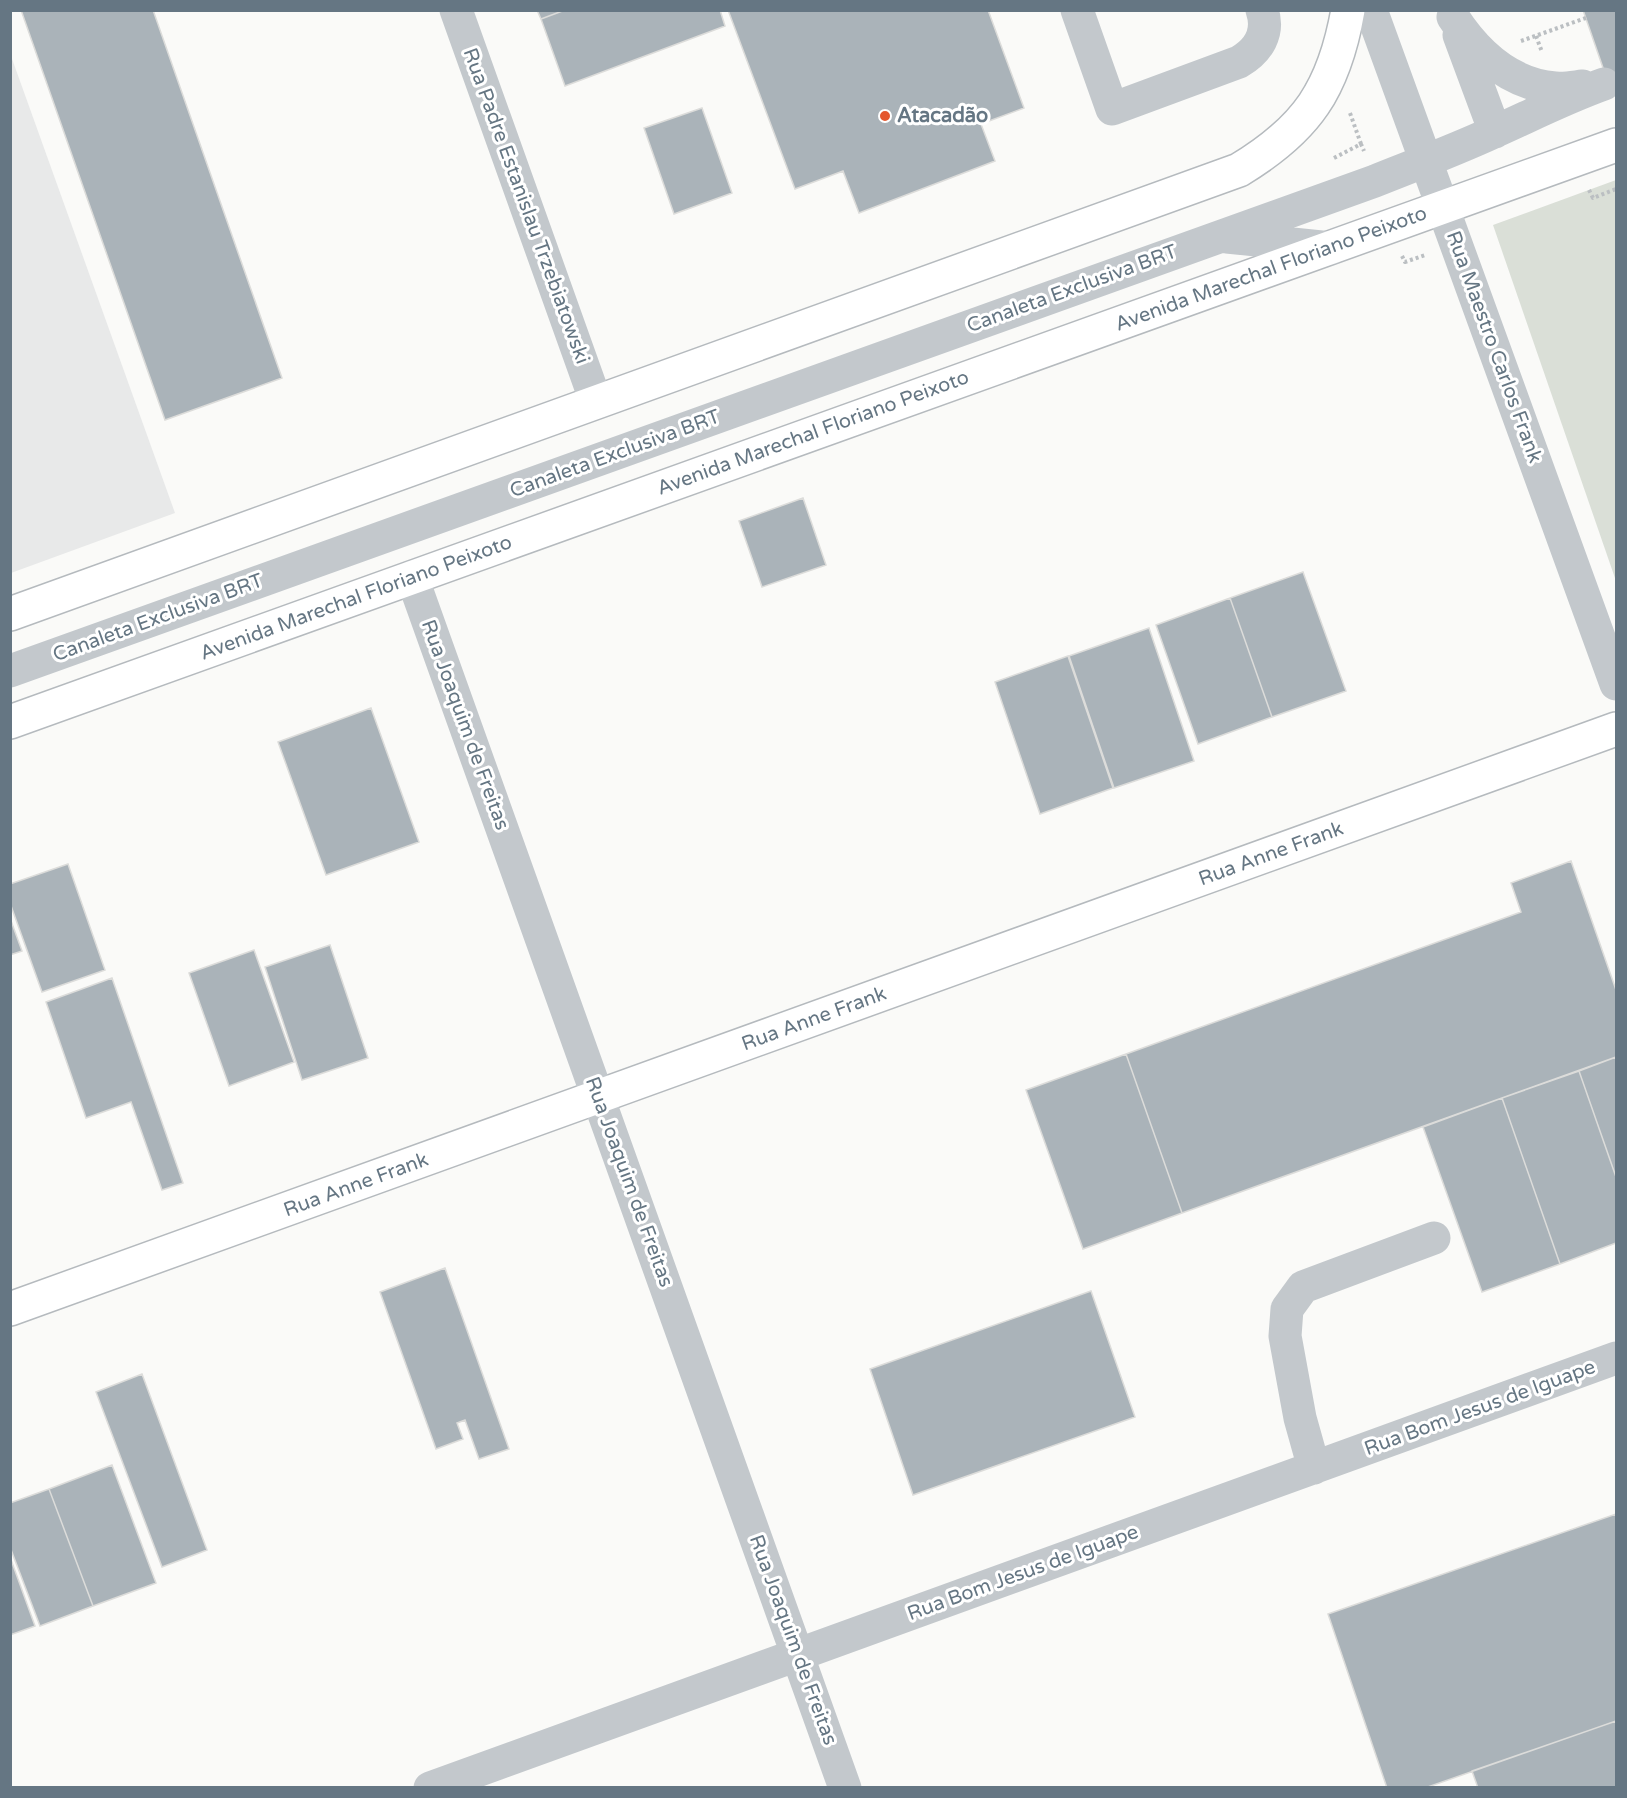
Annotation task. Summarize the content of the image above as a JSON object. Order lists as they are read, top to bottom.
{
  "streets": {
    "main road": ["Avenida Marechal Floriano Peixoto", "Rua Anne Frank"],
    "street": [
      "Rua Padre Estanislau Trzebiatowski",
      "Canaleta Exclusiva BRT",
      "Rua Maestro Carlos Frank",
      "Rua Joaquim de Freitas",
      "Rua Bom Jesus de Iguape"
    ]
  },
  "crossings": [
    ["Avenida Marechal Floriano Peixoto", "Canaleta Exclusiva BRT"],
    ["Avenida Marechal Floriano Peixoto", "Rua Maestro Carlos Frank"],
    ["Avenida Marechal Floriano Peixoto", "Rua Joaquim de Freitas"],
    ["Canaleta Exclusiva BRT", "Rua Maestro Carlos Frank"],
    ["Rua Joaquim de Freitas", "Rua Anne Frank"],
    ["Rua Joaquim de Freitas", "Rua Bom Jesus de Iguape"]
  ],
  "places": ["Atacadão"]
}
